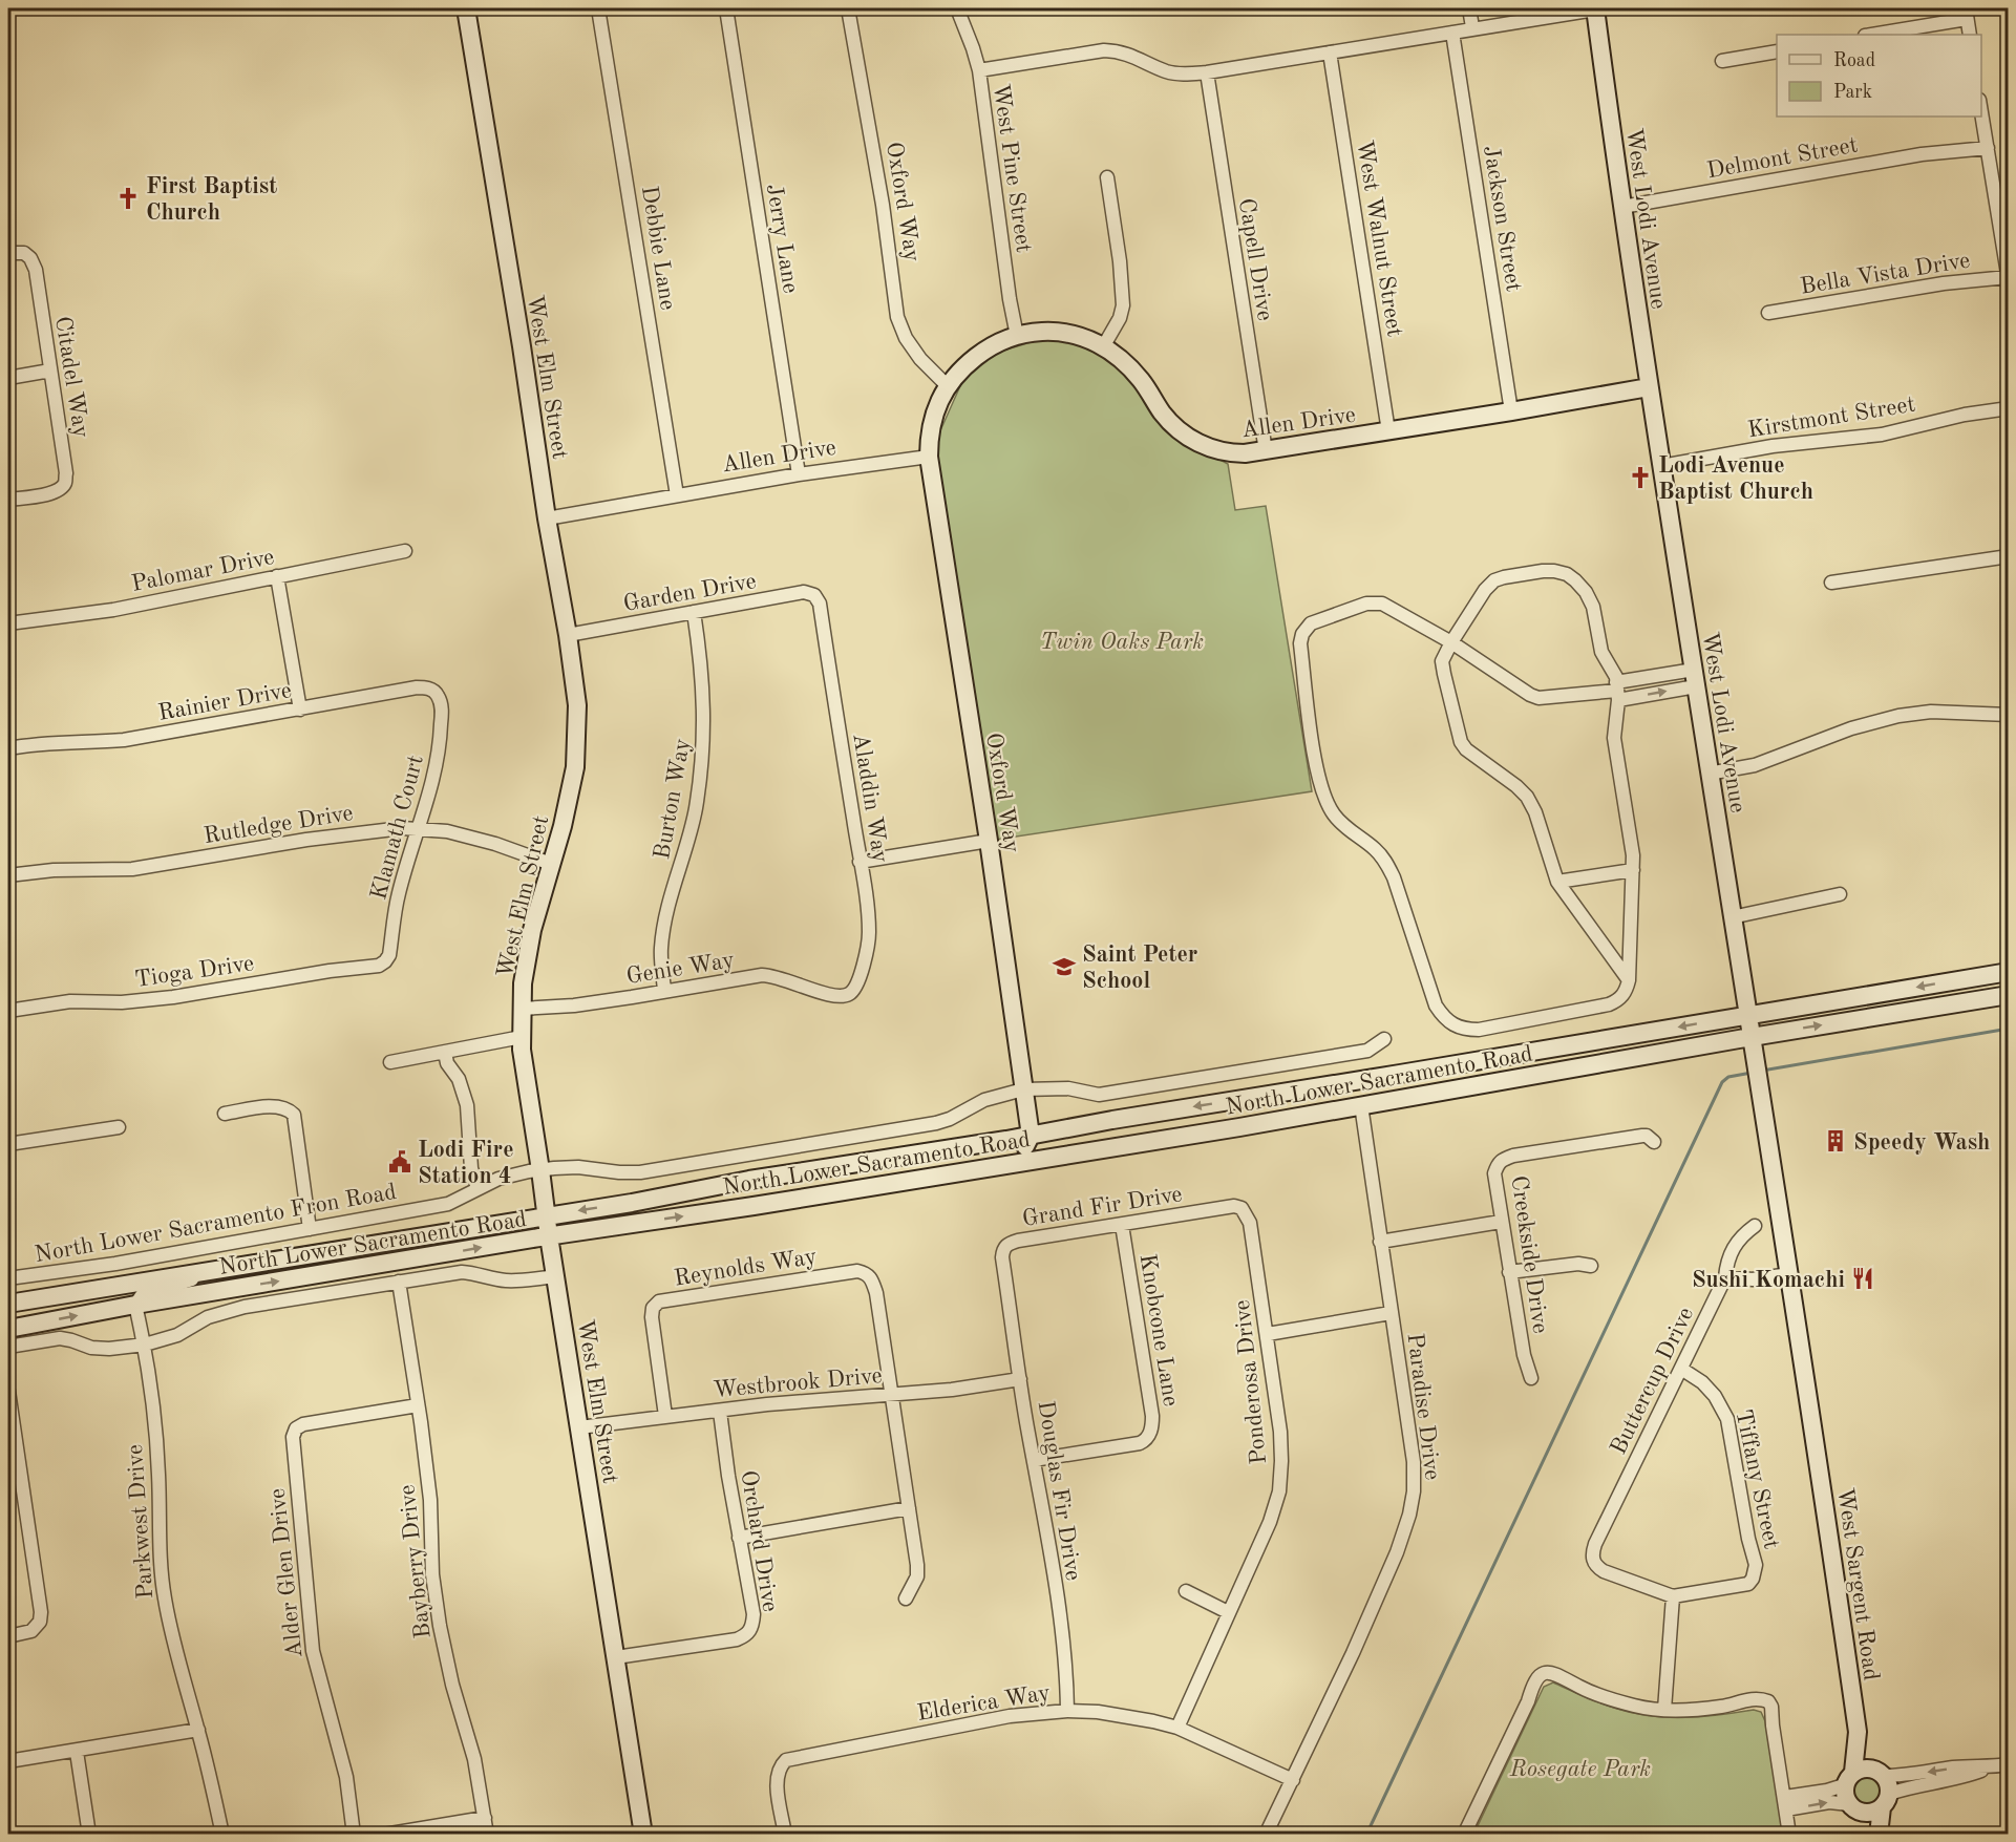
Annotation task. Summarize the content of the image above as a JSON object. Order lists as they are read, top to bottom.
{
  "streets": {
    "main road": [
      "Oxford Way",
      "West Lodi Avenue",
      "West Elm Street",
      "Allen Drive",
      "North Lower Sacramento Road",
      "West Sargent Road"
    ],
    "street": [
      "Delmont Street",
      "West Pine Street",
      "Jackson Street",
      "Jerry Lane",
      "West Walnut Street",
      "Debbie Lane",
      "Capell Drive",
      "Bella Vista Drive",
      "Citadel Way",
      "Kirstmont Street",
      "Palomar Drive",
      "Garden Drive",
      "Rainier Drive",
      "Aladdin Way",
      "Burton Way",
      "Rutledge Drive",
      "Klamath Court",
      "Genie Way",
      "Tioga Drive",
      "Grand Fir Drive",
      "North Lower Sacramento Fron Road",
      "Creekside Drive",
      "Reynolds Way",
      "Knobcone Lane",
      "Buttercup Drive",
      "Westbrook Drive",
      "Ponderosa Drive",
      "Paradise Drive",
      "Tiffany Street",
      "Douglas Fir Drive",
      "Parkwest Drive",
      "Orchard Drive",
      "Bayberry Drive",
      "Alder Glen Drive",
      "Elderica Way"
    ]
  },
  "crossings": [
    ["Delmont Street", "West Lodi Avenue"],
    ["West Pine Street", "Allen Drive"],
    ["Oxford Way", "Allen Drive"],
    ["Oxford Way", "North Lower Sacramento Road"],
    ["Oxford Way", "North Lower Sacramento Fron Road"],
    ["Jackson Street", "Allen Drive"],
    ["West Lodi Avenue", "Kirstmont Street"],
    ["West Lodi Avenue", "Allen Drive"],
    ["West Lodi Avenue", "North Lower Sacramento Road"],
    ["West Lodi Avenue", "West Sargent Road"],
    ["Jerry Lane", "Allen Drive"],
    ["West Walnut Street", "Allen Drive"],
    ["Debbie Lane", "Allen Drive"],
    ["Capell Drive", "Allen Drive"],
    ["West Elm Street", "Allen Drive"],
    ["West Elm Street", "Garden Drive"],
    ["West Elm Street", "Rutledge Drive"],
    ["West Elm Street", "Genie Way"],
    ["West Elm Street", "North Lower Sacramento Road"],
    ["West Elm Street", "North Lower Sacramento Fron Road"],
    ["West Elm Street", "Westbrook Drive"],
    ["West Elm Street", "Orchard Drive"],
    ["Garden Drive", "Aladdin Way"],
    ["Garden Drive", "Burton Way"],
    ["Rainier Drive", "Klamath Court"],
    ["Aladdin Way", "Genie Way"],
    ["Burton Way", "Genie Way"],
    ["Rutledge Drive", "Klamath Court"],
    ["Klamath Court", "Tioga Drive"],
    ["North Lower Sacramento Road", "Paradise Drive"],
    ["North Lower Sacramento Road", "Parkwest Drive"],
    ["Grand Fir Drive", "Knobcone Lane"],
    ["Grand Fir Drive", "Ponderosa Drive"],
    ["Grand Fir Drive", "Douglas Fir Drive"],
    ["Reynolds Way", "Westbrook Drive"],
    ["Knobcone Lane", "Douglas Fir Drive"],
    ["Buttercup Drive", "Tiffany Street"],
    ["Westbrook Drive", "Douglas Fir Drive"],
    ["Westbrook Drive", "Orchard Drive"],
    ["Ponderosa Drive", "Elderica Way"],
    ["Paradise Drive", "Elderica Way"],
    ["Douglas Fir Drive", "Elderica Way"],
    ["Bayberry Drive", "Alder Glen Drive"]
  ],
  "parks": ["Twin Oaks Park", "Rosegate Park"],
  "places": {
    "church": ["First Baptist Church", "Lodi Avenue Baptist Church"],
    "school or university": ["Saint Peter School"],
    "building": ["Speedy Wash"],
    "public building": ["Lodi Fire Station 4"],
    "restaurant": ["Sushi Komachi"]
  },
  "legend": ["Road", "Park"]
}
